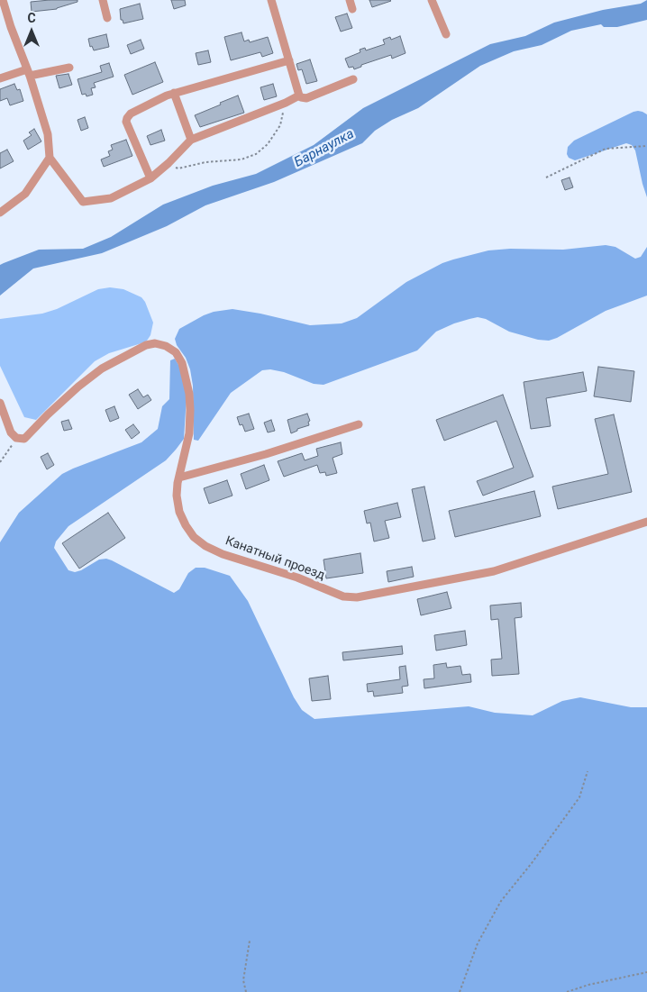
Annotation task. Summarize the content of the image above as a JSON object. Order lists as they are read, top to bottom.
{
  "streets": {
    "street": ["Канатный проезд"]
  },
  "water": ["Барнаулка"],
  "north": "top"
}
